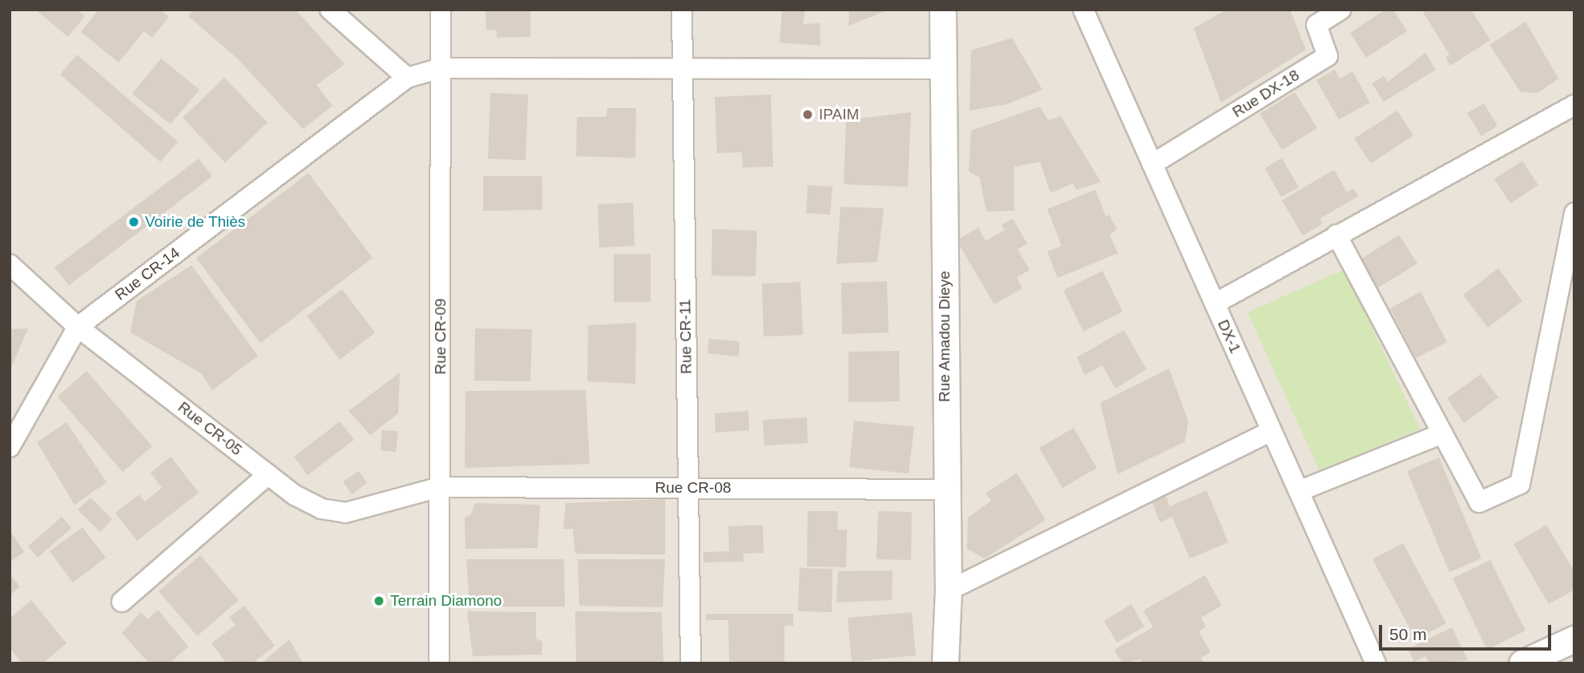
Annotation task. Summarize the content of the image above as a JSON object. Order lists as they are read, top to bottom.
{
  "streets": {
    "street": [
      "Rue DX-18",
      "Rue CR-14",
      "Rue CR-09",
      "Rue CR-11",
      "Rue Amadou Dieye",
      "DX-1",
      "Rue CR-05",
      "Rue CR-08"
    ]
  },
  "crossings": [
    ["Rue DX-18", "DX-1"],
    ["Rue CR-14", "Rue CR-09"],
    ["Rue CR-14", "Rue CR-11"],
    ["Rue CR-14", "Rue Amadou Dieye"],
    ["Rue CR-14", "Rue CR-05"],
    ["Rue CR-09", "Rue CR-05"],
    ["Rue CR-09", "Rue CR-08"],
    ["Rue CR-11", "Rue CR-08"],
    ["Rue Amadou Dieye", "Rue CR-08"],
    ["Rue CR-05", "Rue CR-08"]
  ],
  "places": ["IPAIM", "Voirie de Thiès", "Terrain Diamono"],
  "scale_bar": "50 m"
}
